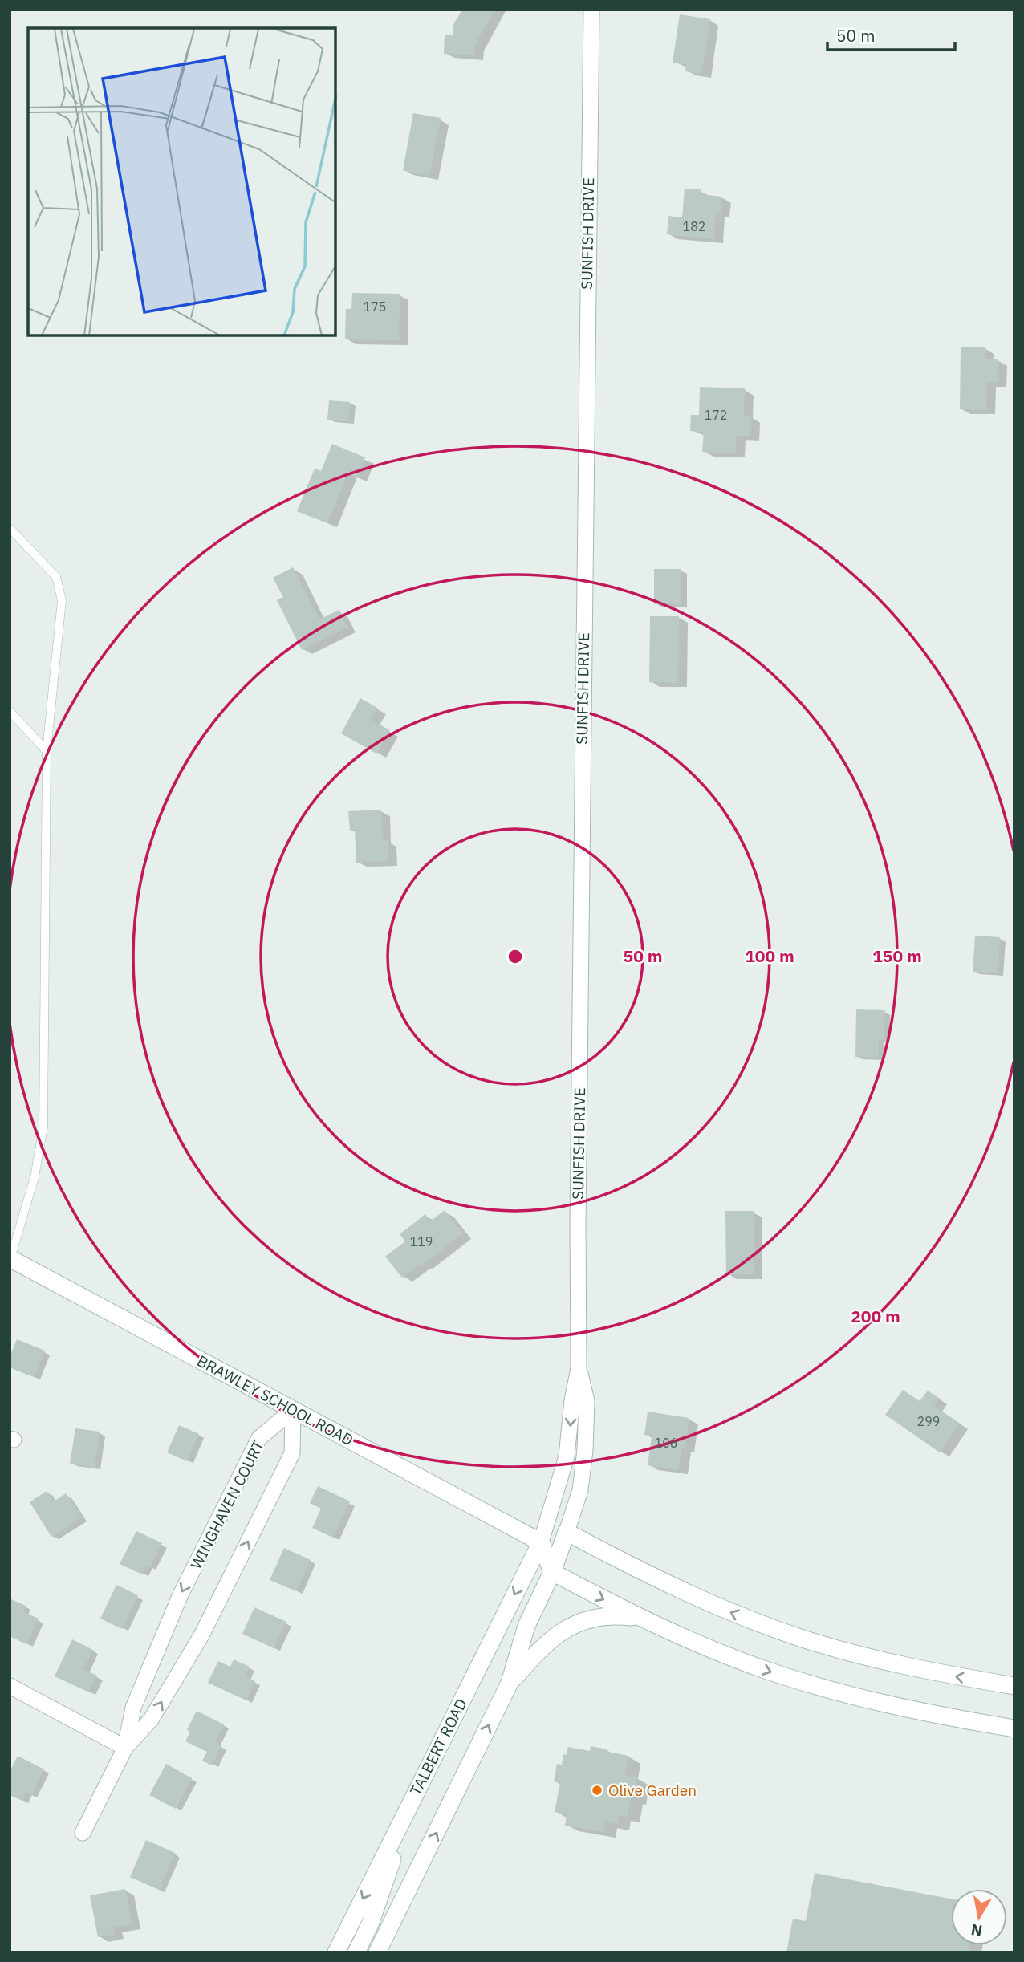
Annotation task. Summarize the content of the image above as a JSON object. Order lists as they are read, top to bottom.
{
  "streets": {
    "main road": ["SUNFISH DRIVE", "BRAWLEY SCHOOL ROAD", "TALBERT ROAD"],
    "street": ["WINGHAVEN COURT"]
  },
  "crossings": [
    ["SUNFISH DRIVE", "BRAWLEY SCHOOL ROAD"],
    ["SUNFISH DRIVE", "TALBERT ROAD"],
    ["BRAWLEY SCHOOL ROAD", "WINGHAVEN COURT"],
    ["BRAWLEY SCHOOL ROAD", "TALBERT ROAD"]
  ],
  "places": ["Olive Garden"],
  "house_numbers": [
    "182",
    "175",
    "172",
    "119",
    "299",
    "106"
  ],
  "scale_bar": "50 m",
  "north": "bottom",
  "rings": [
    "50 m",
    "100 m",
    "150 m",
    "200 m"
  ]
}
